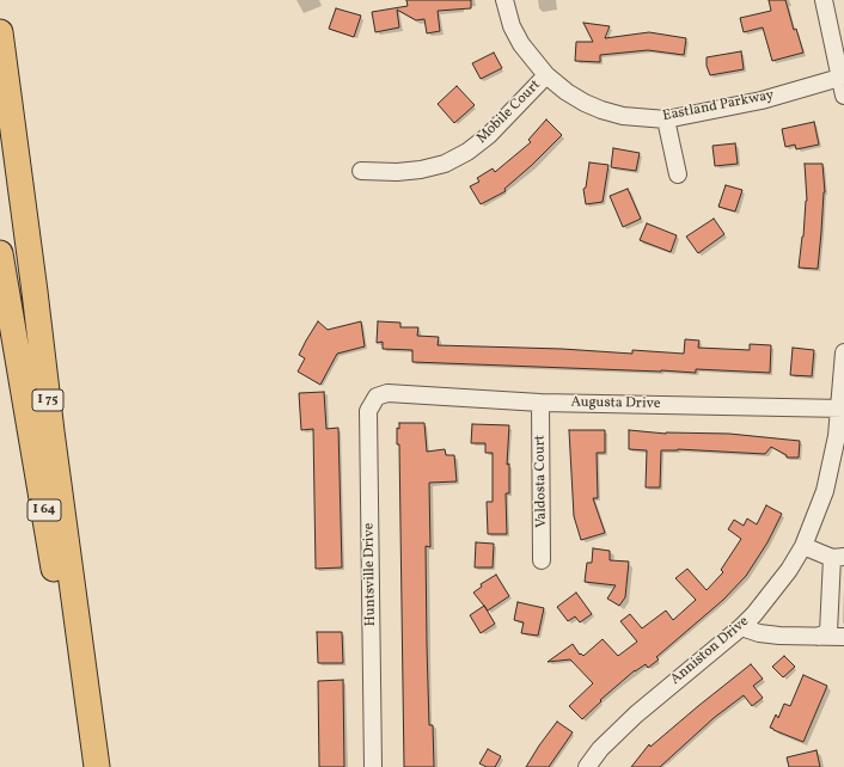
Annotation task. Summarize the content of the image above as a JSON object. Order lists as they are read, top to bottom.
{
  "streets": {
    "highway": ["I 75", "I 64"],
    "street": [
      "Eastland Parkway",
      "Mobile Court",
      "Augusta Drive",
      "Valdosta Court",
      "Huntsville Drive",
      "Anniston Drive"
    ]
  },
  "crossings": [
    ["Eastland Parkway", "Mobile Court"],
    ["Augusta Drive", "Valdosta Court"],
    ["Augusta Drive", "Huntsville Drive"],
    ["Augusta Drive", "Anniston Drive"]
  ]
}
